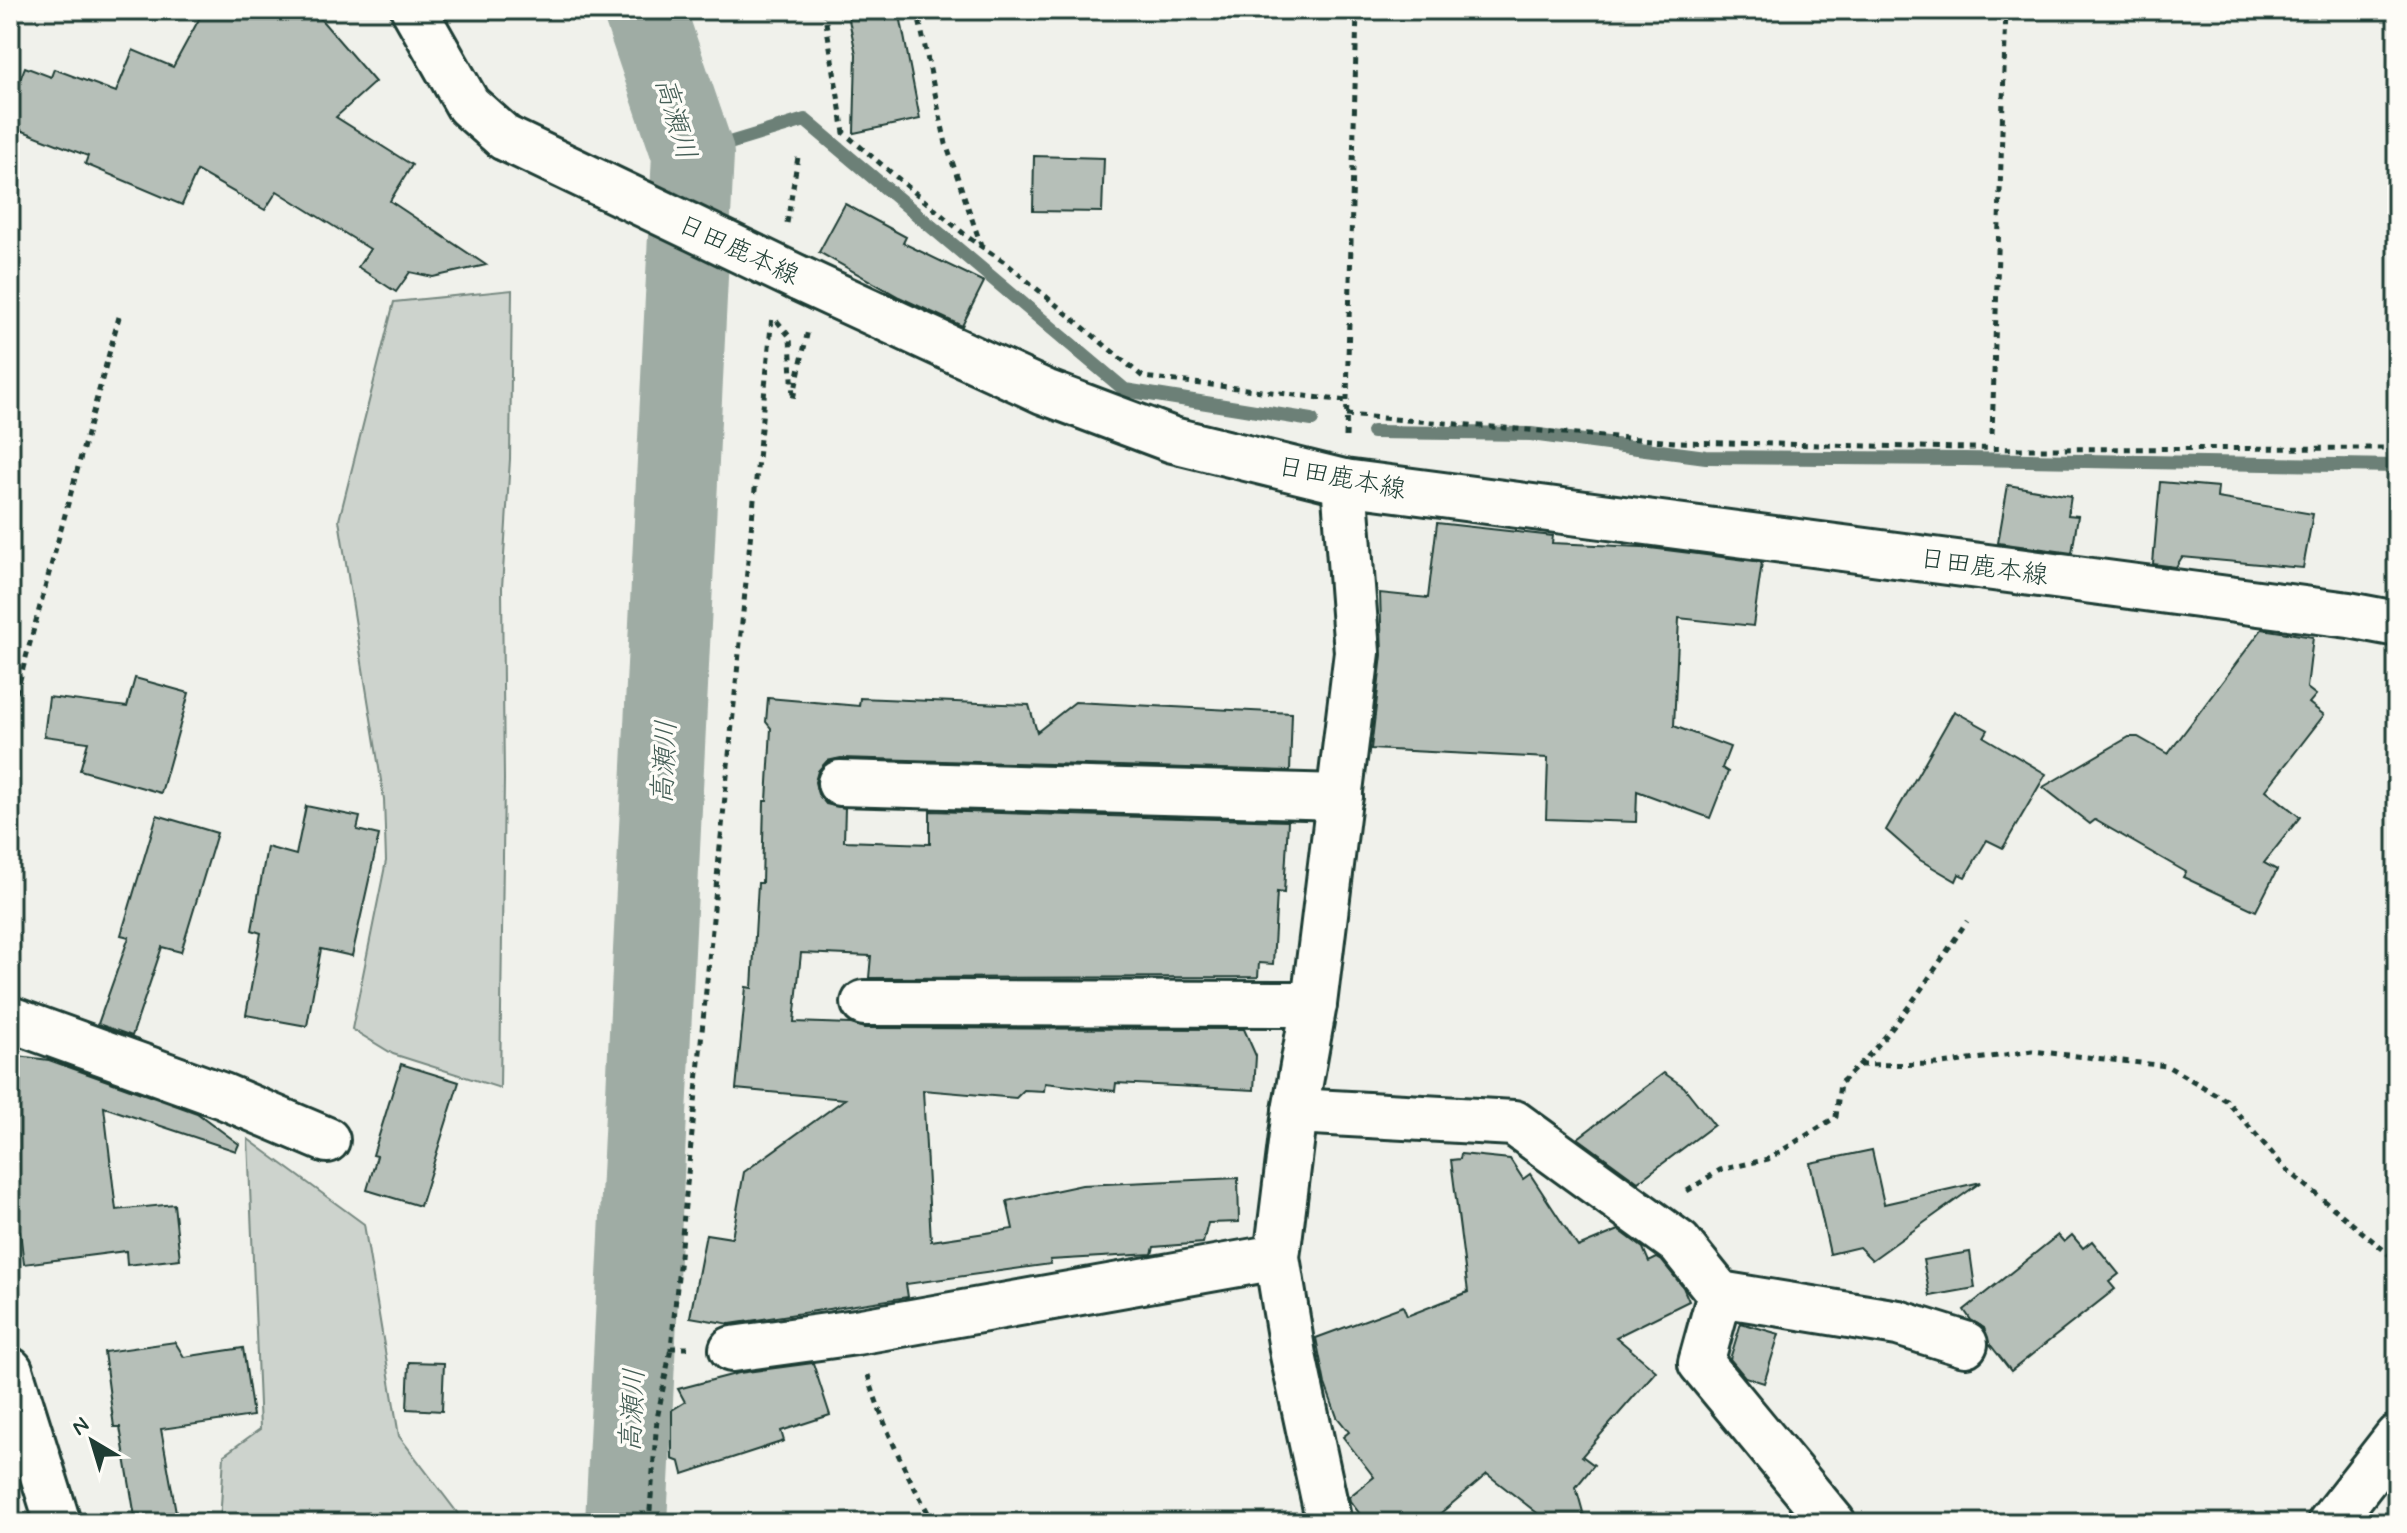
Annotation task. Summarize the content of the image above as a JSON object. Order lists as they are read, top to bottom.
{
  "streets": {
    "street": ["日田鹿本線"]
  },
  "water": ["高瀬川"],
  "north": "top left"
}
